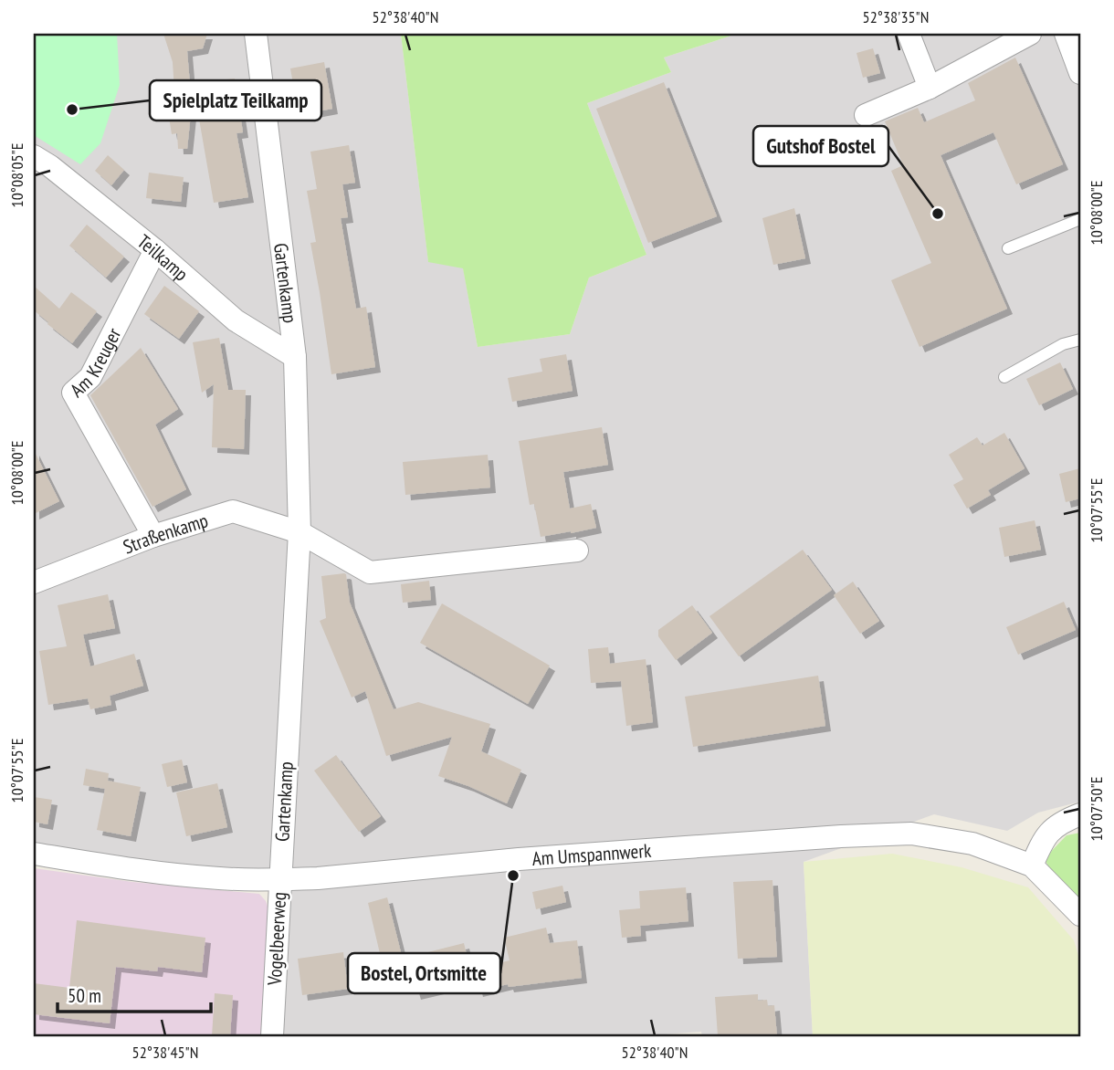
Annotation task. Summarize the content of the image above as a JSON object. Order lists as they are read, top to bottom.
{
  "streets": {
    "street": [
      "Teilkamp",
      "Gartenkamp",
      "Am Kreuger",
      "Straßenkamp",
      "Am Umspannwerk",
      "Vogelbeerweg"
    ]
  },
  "crossings": [
    ["Teilkamp", "Gartenkamp"],
    ["Teilkamp", "Am Kreuger"],
    ["Gartenkamp", "Straßenkamp"],
    ["Gartenkamp", "Am Umspannwerk"],
    ["Gartenkamp", "Vogelbeerweg"],
    ["Am Kreuger", "Straßenkamp"],
    ["Am Umspannwerk", "Vogelbeerweg"]
  ],
  "places": ["Spielplatz Teilkamp", "Gutshof Bostel", "Bostel, Ortsmitte"],
  "scale_bar": "50 m",
  "coordinates": [
    "52°38'40\"N",
    "52°38'35\"N",
    "10°08'05\"E",
    "10°08'00\"E",
    "10°07'55\"E",
    "10°07'50\"E",
    "52°38'45\"N"
  ]
}
